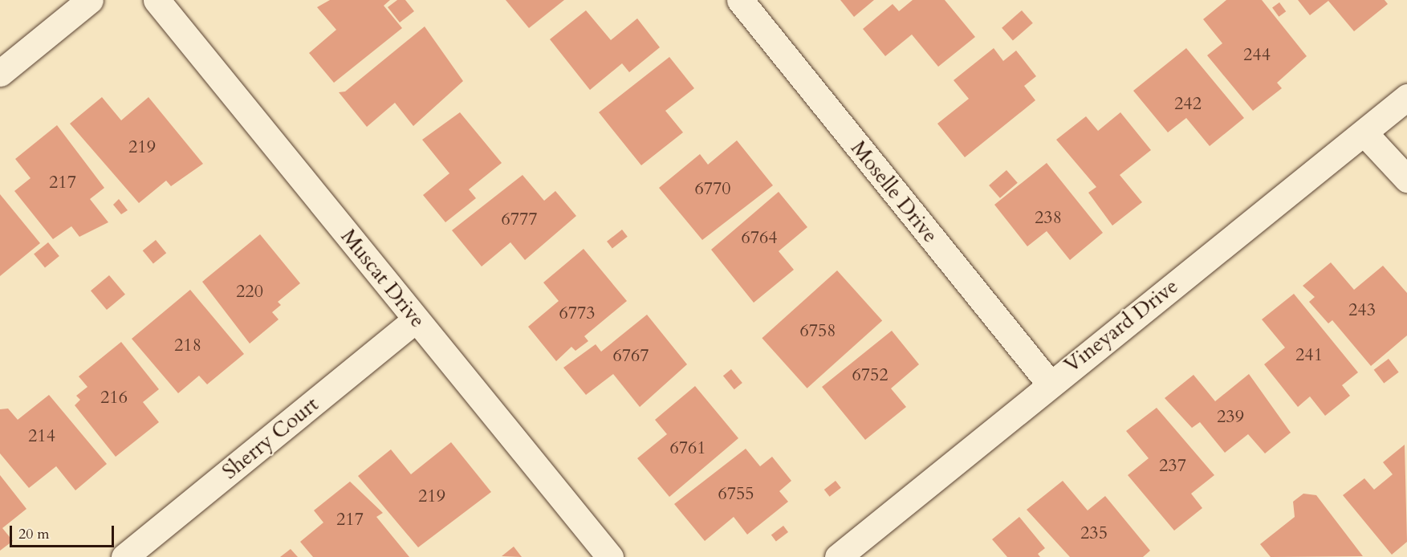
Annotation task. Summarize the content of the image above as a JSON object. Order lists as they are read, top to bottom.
{
  "streets": {
    "street": [
      "Moselle Drive",
      "Muscat Drive",
      "Vineyard Drive",
      "Sherry Court"
    ]
  },
  "crossings": [
    ["Moselle Drive", "Vineyard Drive"],
    ["Muscat Drive", "Sherry Court"]
  ],
  "house_numbers": [
    "244",
    "242",
    "219",
    "217",
    "6770",
    "238",
    "6777",
    "6764",
    "220",
    "243",
    "6773",
    "6758",
    "218",
    "241",
    "6767",
    "6752",
    "216",
    "239",
    "214",
    "6761",
    "237",
    "6755",
    "219",
    "217",
    "235"
  ],
  "scale_bar": "20 m"
}
